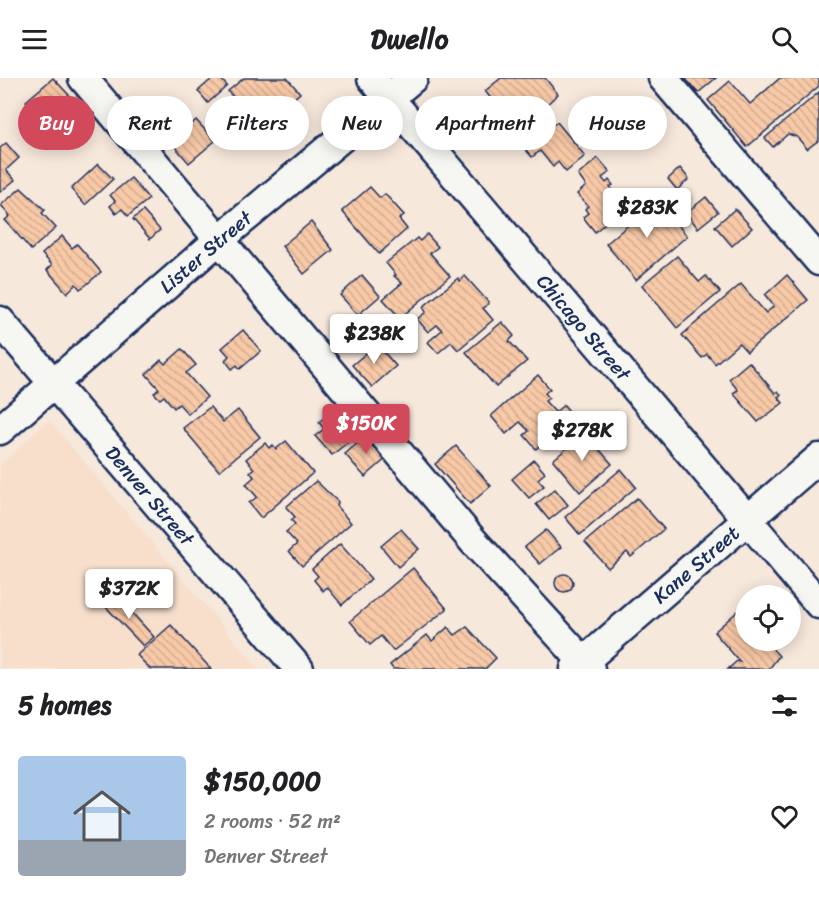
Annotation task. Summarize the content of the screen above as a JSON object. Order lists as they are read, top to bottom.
{
  "streets": {
    "street": [
      "Lister Street",
      "Chicago Street",
      "Denver Street",
      "Kane Street"
    ]
  },
  "crossings": [
    ["Lister Street", "Chicago Street"],
    ["Lister Street", "Denver Street"],
    ["Chicago Street", "Kane Street"]
  ],
  "page": {
    "header": "Dwello",
    "chip": [
      "Buy",
      "Rent",
      "Filters",
      "New",
      "Apartment",
      "House"
    ],
    "price": [
      "$283K",
      "$238K",
      "$150K",
      "$278K",
      "$372K"
    ],
    "heading": "5 homes",
    "list": [
      {
        "name": "$150,000",
        "note": "2 rooms · 52 m² · Denver Street"
      }
    ]
  }
}
